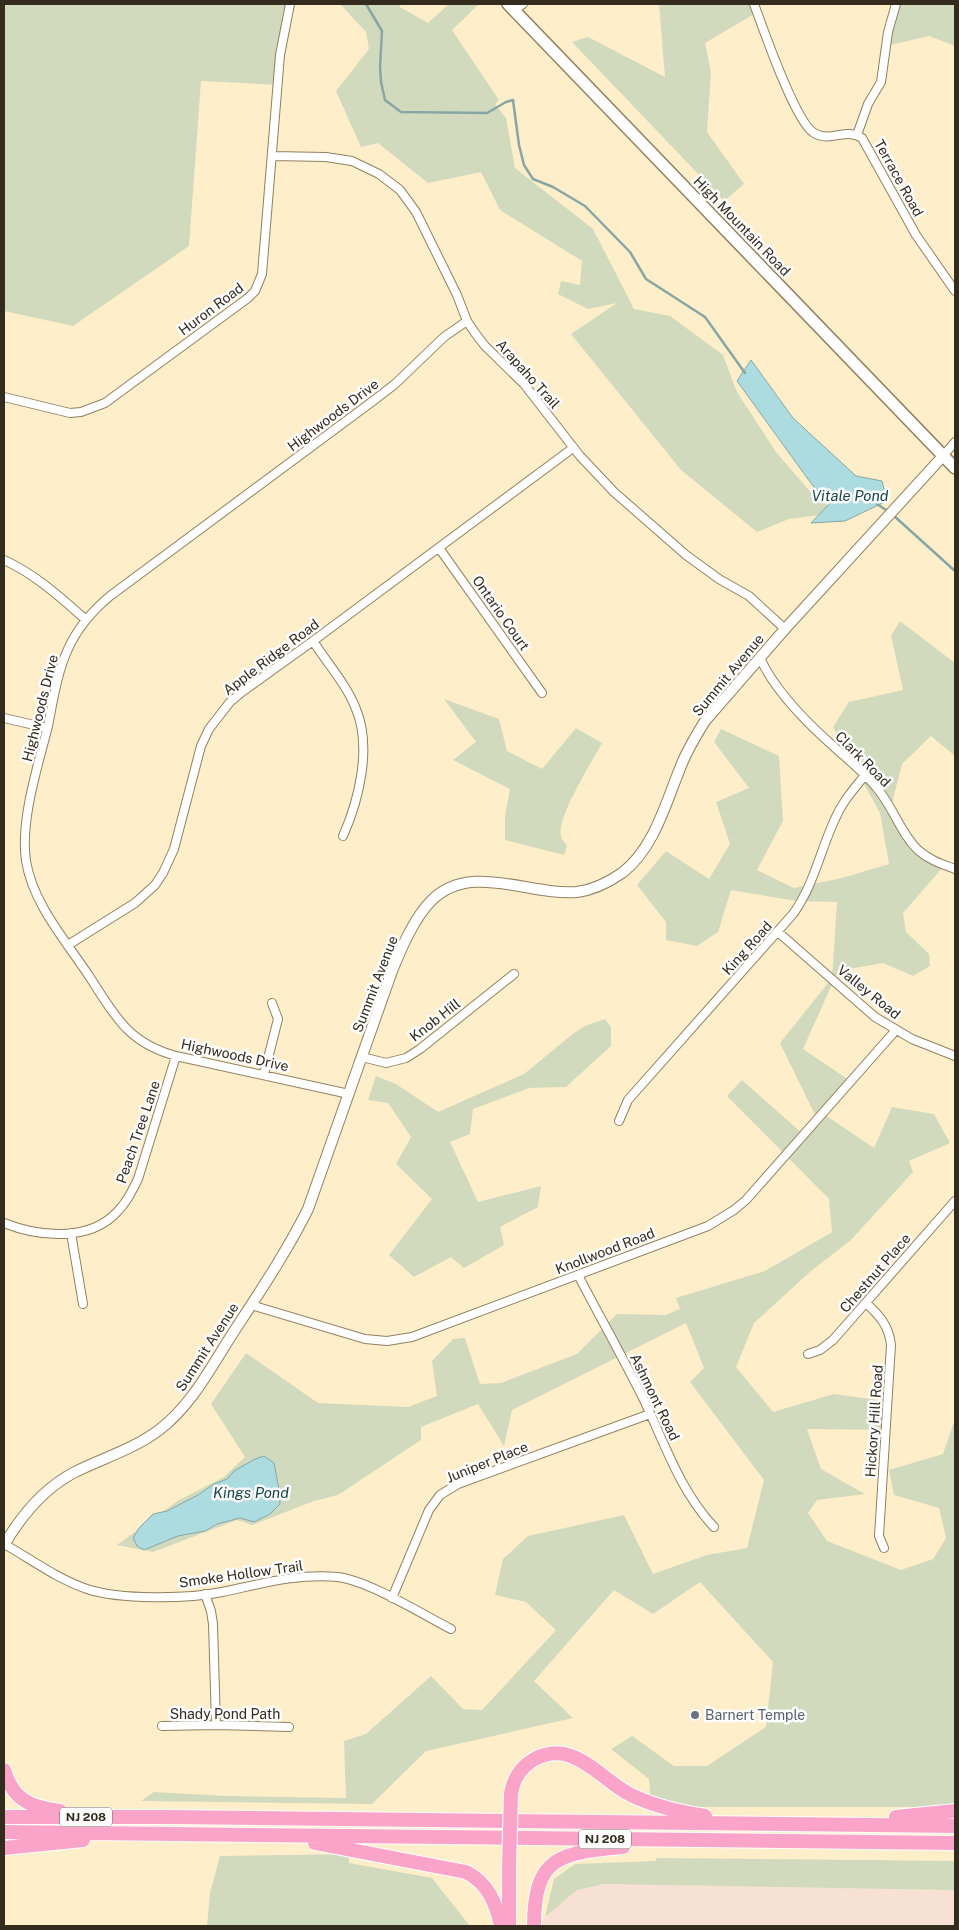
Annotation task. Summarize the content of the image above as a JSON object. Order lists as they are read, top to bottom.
{
  "streets": {
    "highway": ["NJ 208"],
    "main road": ["High Mountain Road"],
    "street": [
      "Terrace Road",
      "Huron Road",
      "Arapaho Trail",
      "Highwoods Drive",
      "Ontario Court",
      "Apple Ridge Road",
      "Summit Avenue",
      "Clark Road",
      "King Road",
      "Valley Road",
      "Knob Hill",
      "Peach Tree Lane",
      "Knollwood Road",
      "Chestnut Place",
      "Ashmont Road",
      "Hickory Hill Road",
      "Juniper Place",
      "Smoke Hollow Trail",
      "Shady Pond Path"
    ]
  },
  "crossings": [
    ["High Mountain Road", "Summit Avenue"],
    ["Huron Road", "Arapaho Trail"],
    ["Arapaho Trail", "Highwoods Drive"],
    ["Arapaho Trail", "Apple Ridge Road"],
    ["Arapaho Trail", "Summit Avenue"],
    ["Highwoods Drive", "Apple Ridge Road"],
    ["Highwoods Drive", "Summit Avenue"],
    ["Highwoods Drive", "Peach Tree Lane"],
    ["Ontario Court", "Apple Ridge Road"],
    ["Summit Avenue", "Clark Road"],
    ["Summit Avenue", "Knob Hill"],
    ["Summit Avenue", "Knollwood Road"],
    ["Summit Avenue", "Smoke Hollow Trail"],
    ["Clark Road", "King Road"],
    ["King Road", "Valley Road"],
    ["Valley Road", "Knollwood Road"],
    ["Knollwood Road", "Ashmont Road"],
    ["Chestnut Place", "Hickory Hill Road"],
    ["Ashmont Road", "Juniper Place"],
    ["Juniper Place", "Smoke Hollow Trail"]
  ],
  "water": ["Vitale Pond", "Kings Pond"],
  "places": ["Barnert Temple"]
}
